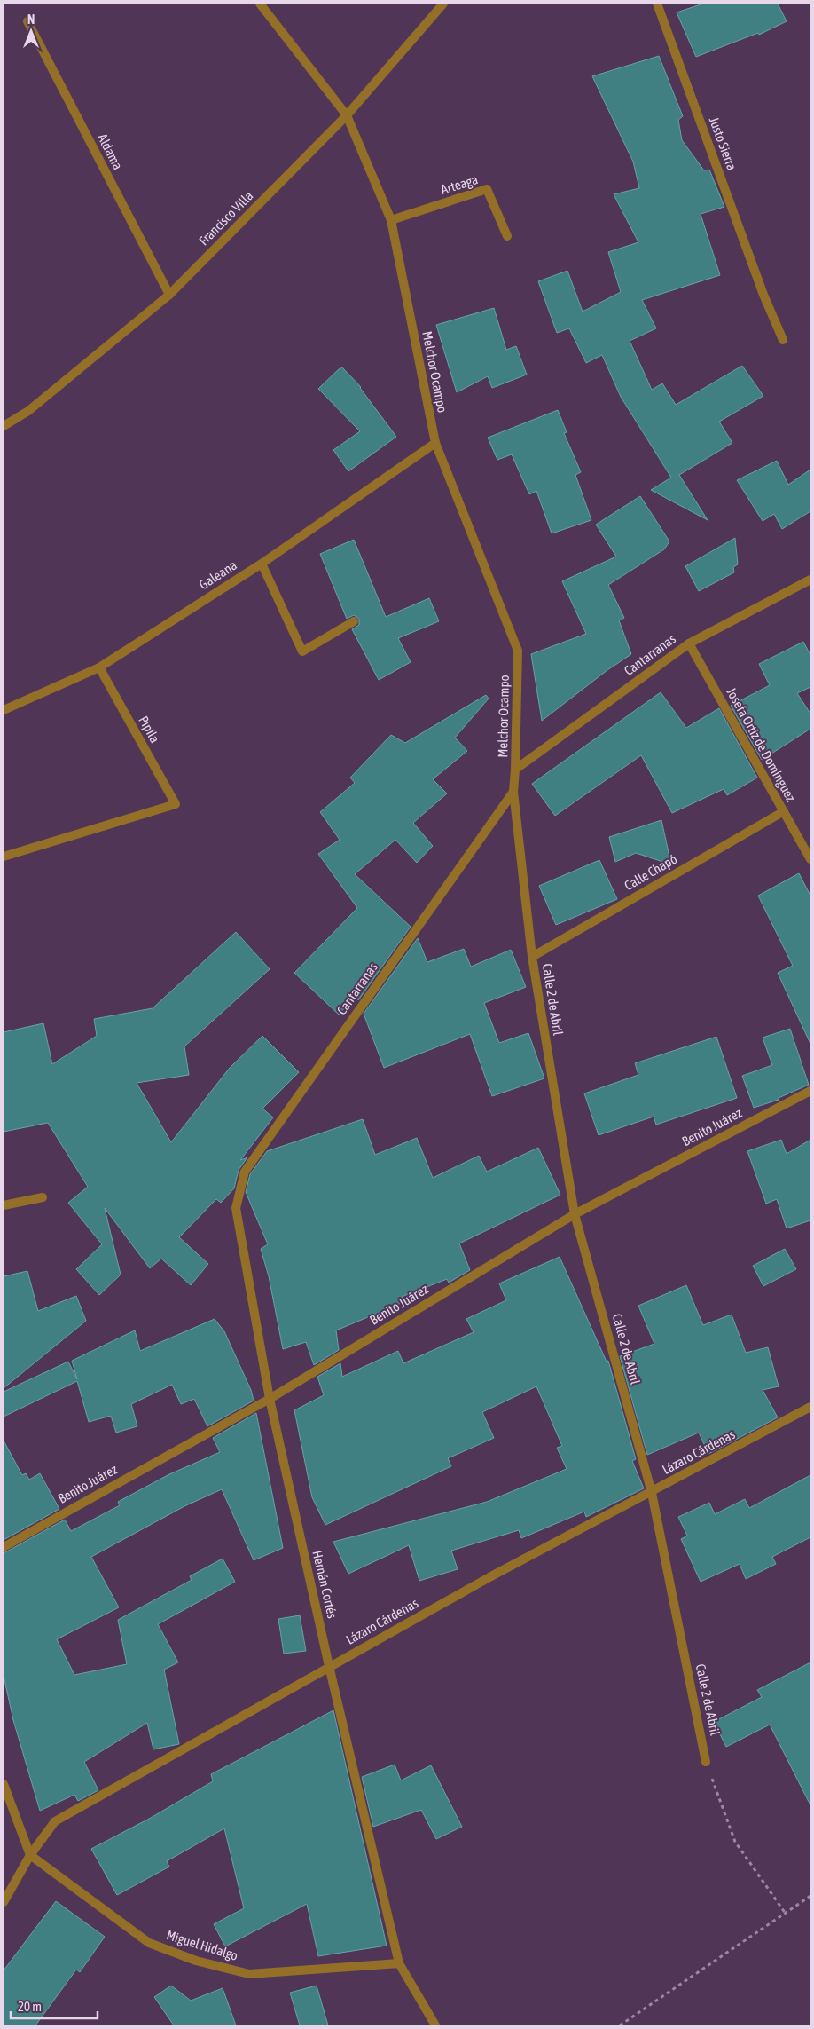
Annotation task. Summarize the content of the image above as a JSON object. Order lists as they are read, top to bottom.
{
  "streets": {
    "street": [
      "Justo Sierra",
      "Aldama",
      "Arteaga",
      "Francisco Villa",
      "Melchor Ocampo",
      "Galeana",
      "Cantarranas",
      "Pípila",
      "Josefa Ortiz de Domínguez",
      "Calle Chapó",
      "Calle 2 de Abril",
      "Benito Juárez",
      "Lázaro Cárdenas",
      "Hernán Cortés",
      "Miguel Hidalgo"
    ]
  },
  "crossings": [
    ["Aldama", "Francisco Villa"],
    ["Arteaga", "Melchor Ocampo"],
    ["Francisco Villa", "Melchor Ocampo"],
    ["Melchor Ocampo", "Galeana"],
    ["Melchor Ocampo", "Cantarranas"],
    ["Melchor Ocampo", "Calle 2 de Abril"],
    ["Galeana", "Pípila"],
    ["Cantarranas", "Josefa Ortiz de Domínguez"],
    ["Cantarranas", "Calle 2 de Abril"],
    ["Cantarranas", "Hernán Cortés"],
    ["Josefa Ortiz de Domínguez", "Calle Chapó"],
    ["Calle Chapó", "Calle 2 de Abril"],
    ["Calle 2 de Abril", "Benito Juárez"],
    ["Calle 2 de Abril", "Lázaro Cárdenas"],
    ["Benito Juárez", "Hernán Cortés"],
    ["Lázaro Cárdenas", "Hernán Cortés"],
    ["Lázaro Cárdenas", "Miguel Hidalgo"],
    ["Hernán Cortés", "Miguel Hidalgo"]
  ],
  "scale_bar": "20 m",
  "north": "top"
}
